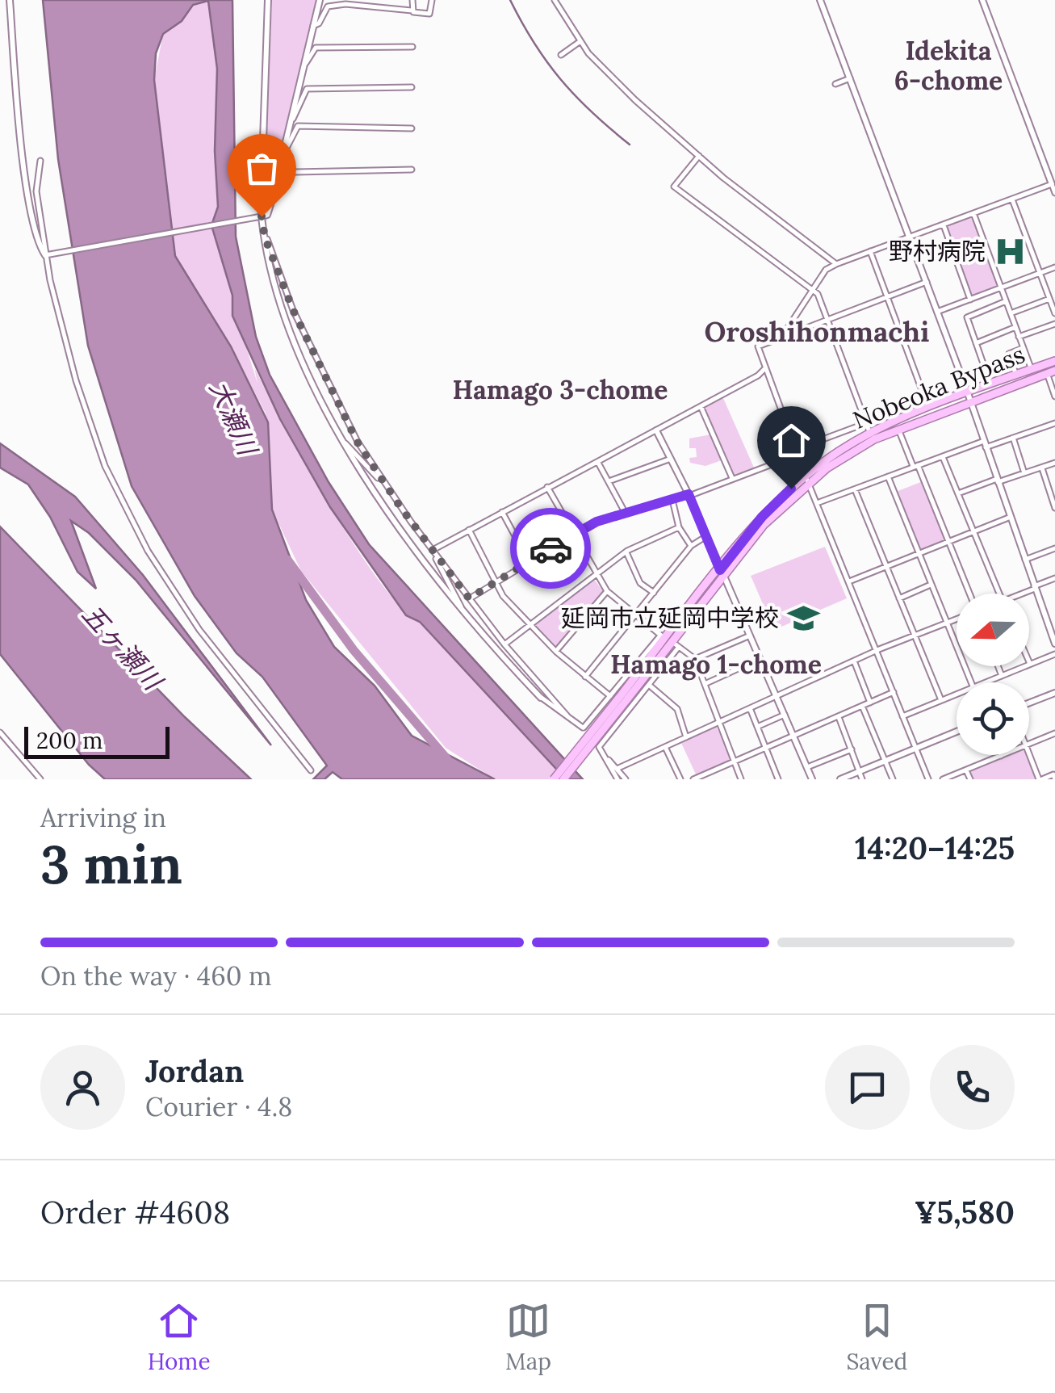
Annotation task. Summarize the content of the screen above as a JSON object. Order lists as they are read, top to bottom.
{
  "streets": {
    "highway": ["Nobeoka Bypass"]
  },
  "districts": [
    "Idekita 6-chome",
    "Oroshihonmachi",
    "Hamago 3-chome",
    "Hamago 1-chome"
  ],
  "water": ["大瀬川", "五ヶ瀬川"],
  "places": {
    "hospital": ["野村病院"],
    "school or university": ["延岡市立延岡中学校"]
  },
  "scale_bar": "200 m",
  "north": "left",
  "page": {
    "scale": "200 m",
    "heading": ["3 min", "Arriving in", "14:20–14:25"],
    "panel": [
      "Jordan",
      "Courier · 4.8",
      "Order #4608",
      "¥5,580"
    ],
    "bar": "On the way · 460 m",
    "tabs": ["Home", "Map", "Saved"]
  }
}
